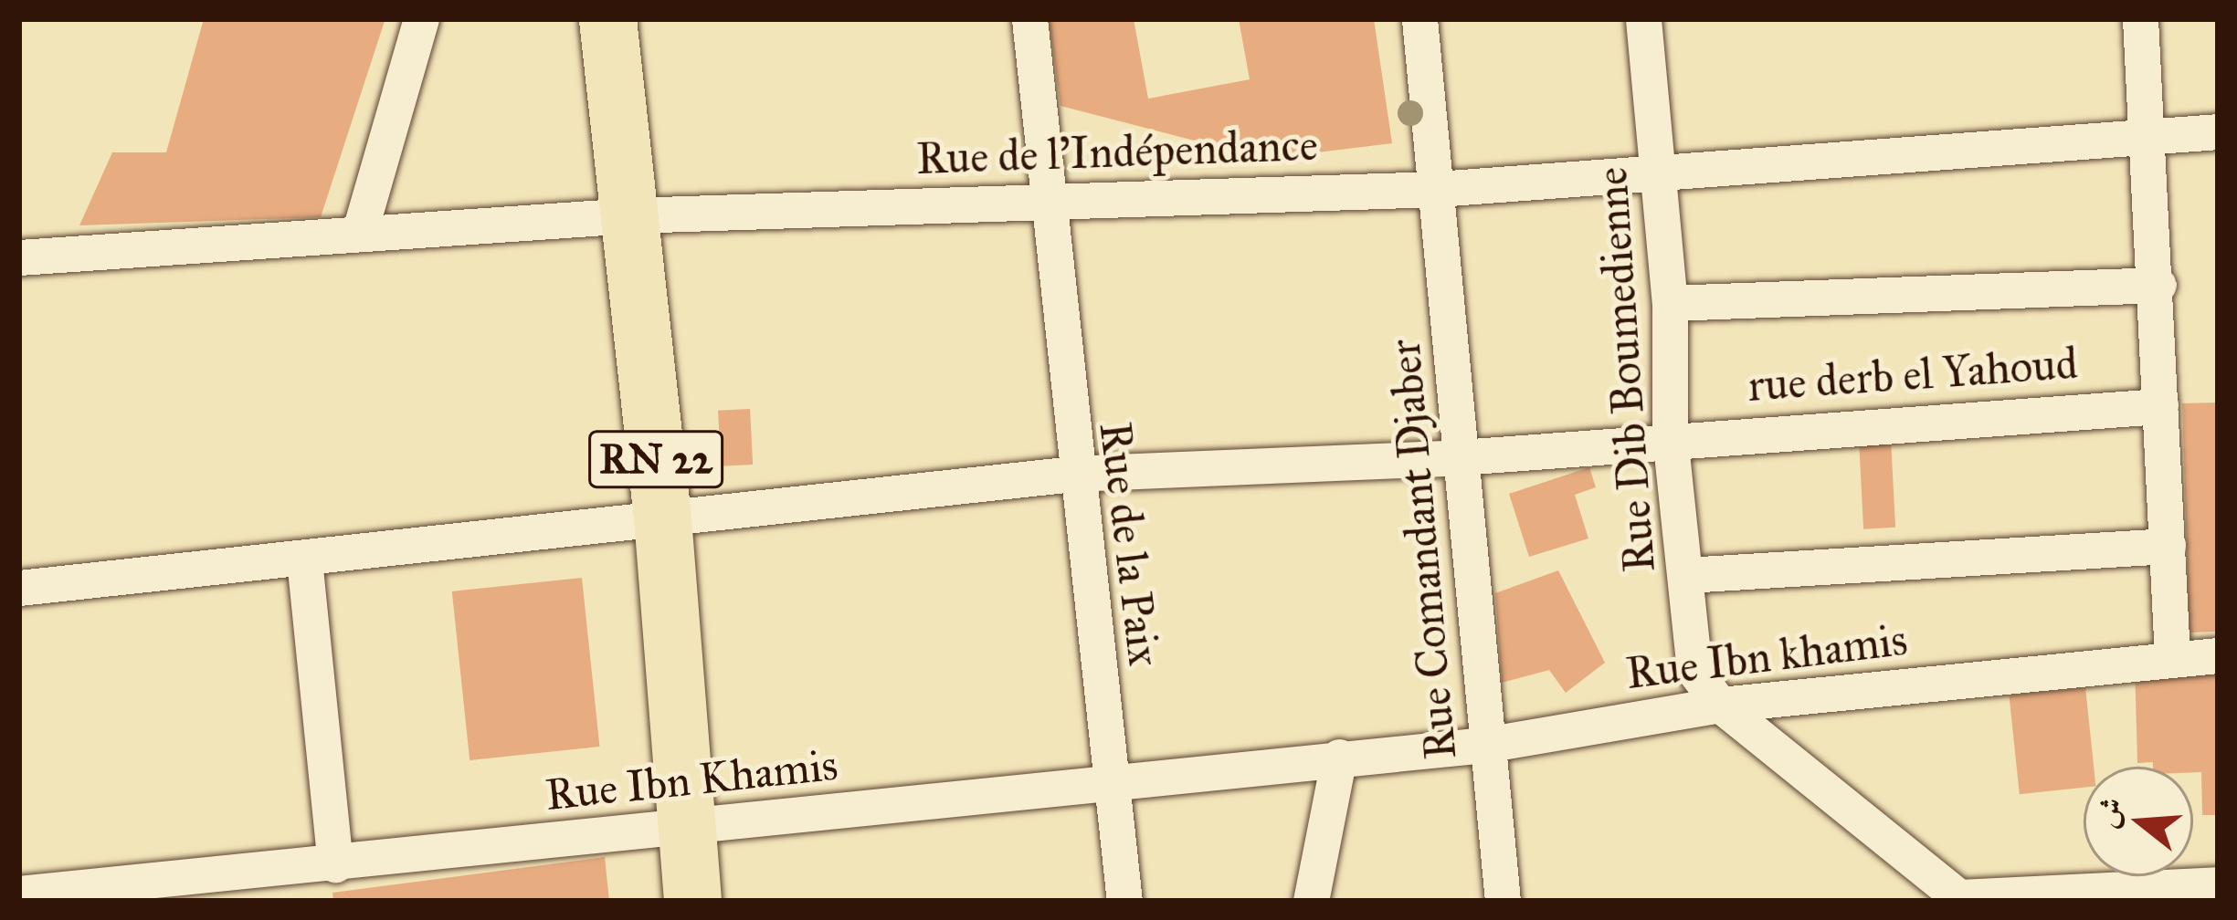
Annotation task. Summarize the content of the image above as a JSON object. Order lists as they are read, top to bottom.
{
  "streets": {
    "main road": ["RN 22"],
    "street": [
      "Rue de l'Indépendance",
      "Rue Dib Boumedienne",
      "rue derb el Yahoud",
      "Rue de la Paix",
      "Rue Comandant Djaber",
      "Rue Ibn khamis",
      "Rue Ibn Khamis"
    ]
  },
  "crossings": [
    ["Rue de l'Indépendance", "Rue Dib Boumedienne"],
    ["Rue de l'Indépendance", "RN 22"],
    ["Rue de l'Indépendance", "Rue de la Paix"],
    ["Rue de l'Indépendance", "Rue Comandant Djaber"],
    ["Rue Dib Boumedienne", "rue derb el Yahoud"],
    ["Rue Dib Boumedienne", "Rue Ibn khamis"],
    ["rue derb el Yahoud", "RN 22"],
    ["rue derb el Yahoud", "Rue de la Paix"],
    ["rue derb el Yahoud", "Rue Comandant Djaber"],
    ["RN 22", "Rue Ibn Khamis"],
    ["Rue de la Paix", "Rue Ibn Khamis"],
    ["Rue Comandant Djaber", "Rue Ibn khamis"],
    ["Rue Ibn khamis", "Rue Ibn Khamis"]
  ],
  "north": "left"
}
